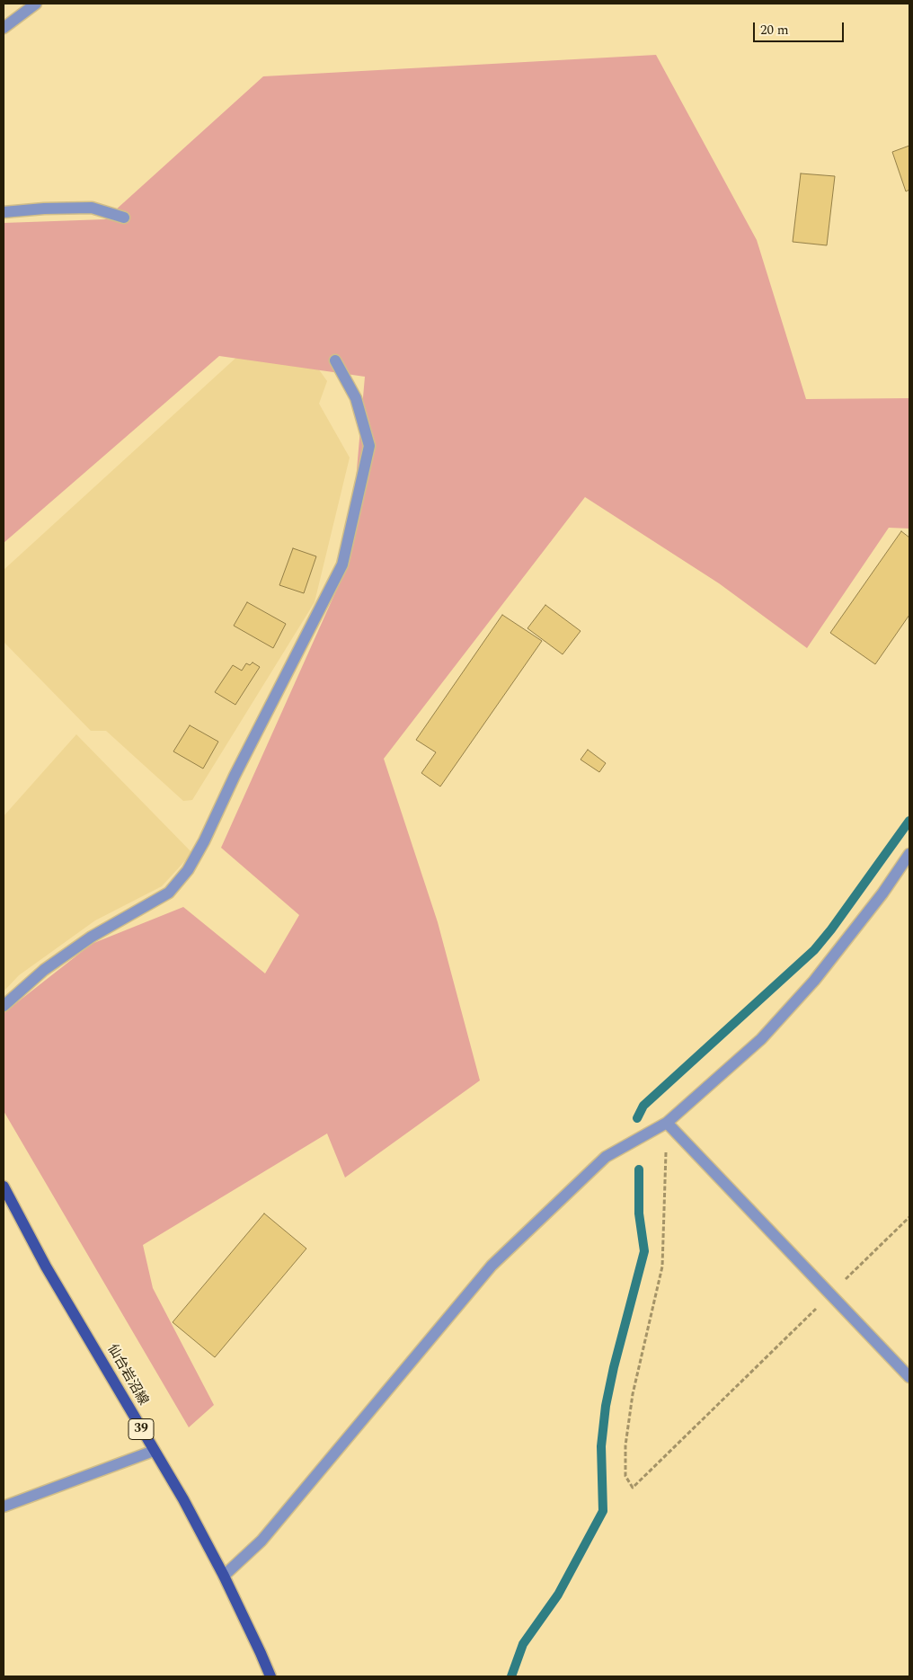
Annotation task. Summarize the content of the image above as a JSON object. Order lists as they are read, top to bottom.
{
  "streets": {
    "main road": ["仙台岩沼線", "39"]
  },
  "scale_bar": "20 m"
}
